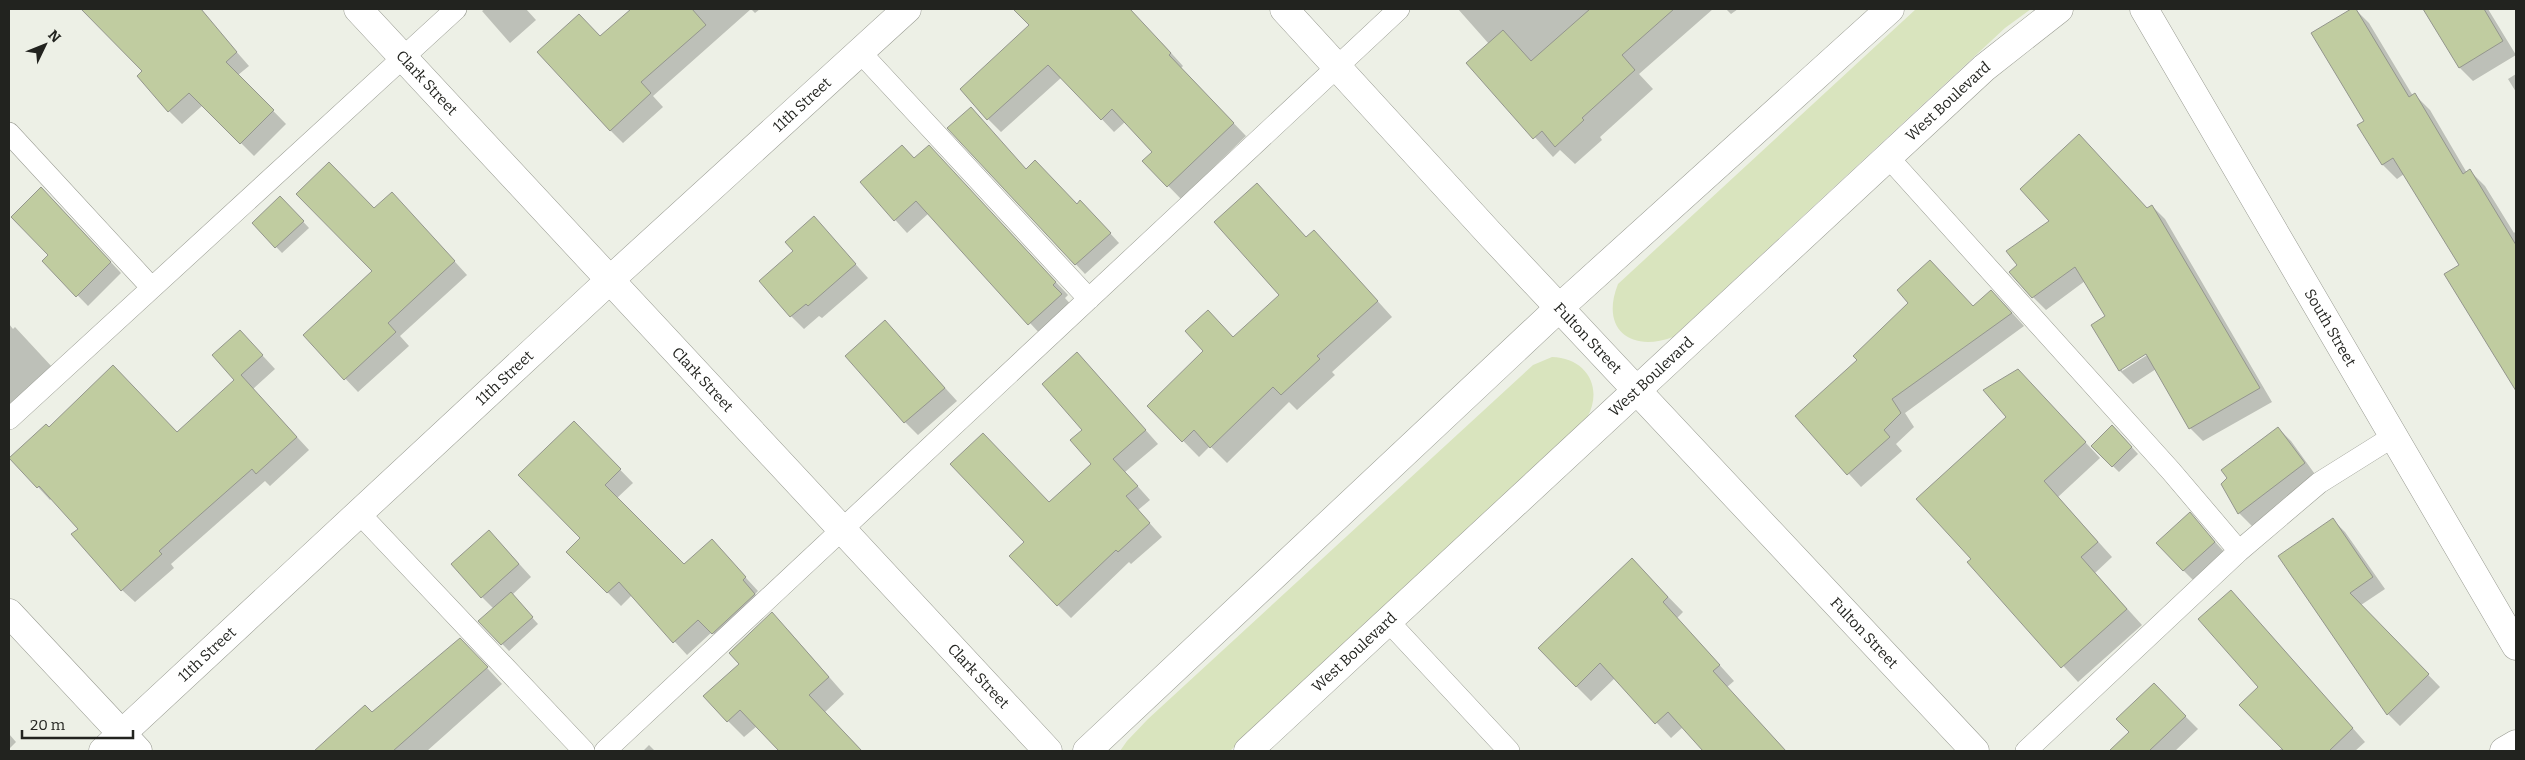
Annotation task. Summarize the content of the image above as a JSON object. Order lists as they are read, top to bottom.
{
  "streets": {
    "street": [
      "Clark Street",
      "West Boulevard",
      "11th Street",
      "South Street",
      "Fulton Street"
    ]
  },
  "crossings": [
    ["Clark Street", "11th Street"],
    ["West Boulevard", "Fulton Street"]
  ],
  "scale_bar": "20 m",
  "north": "top right"
}
